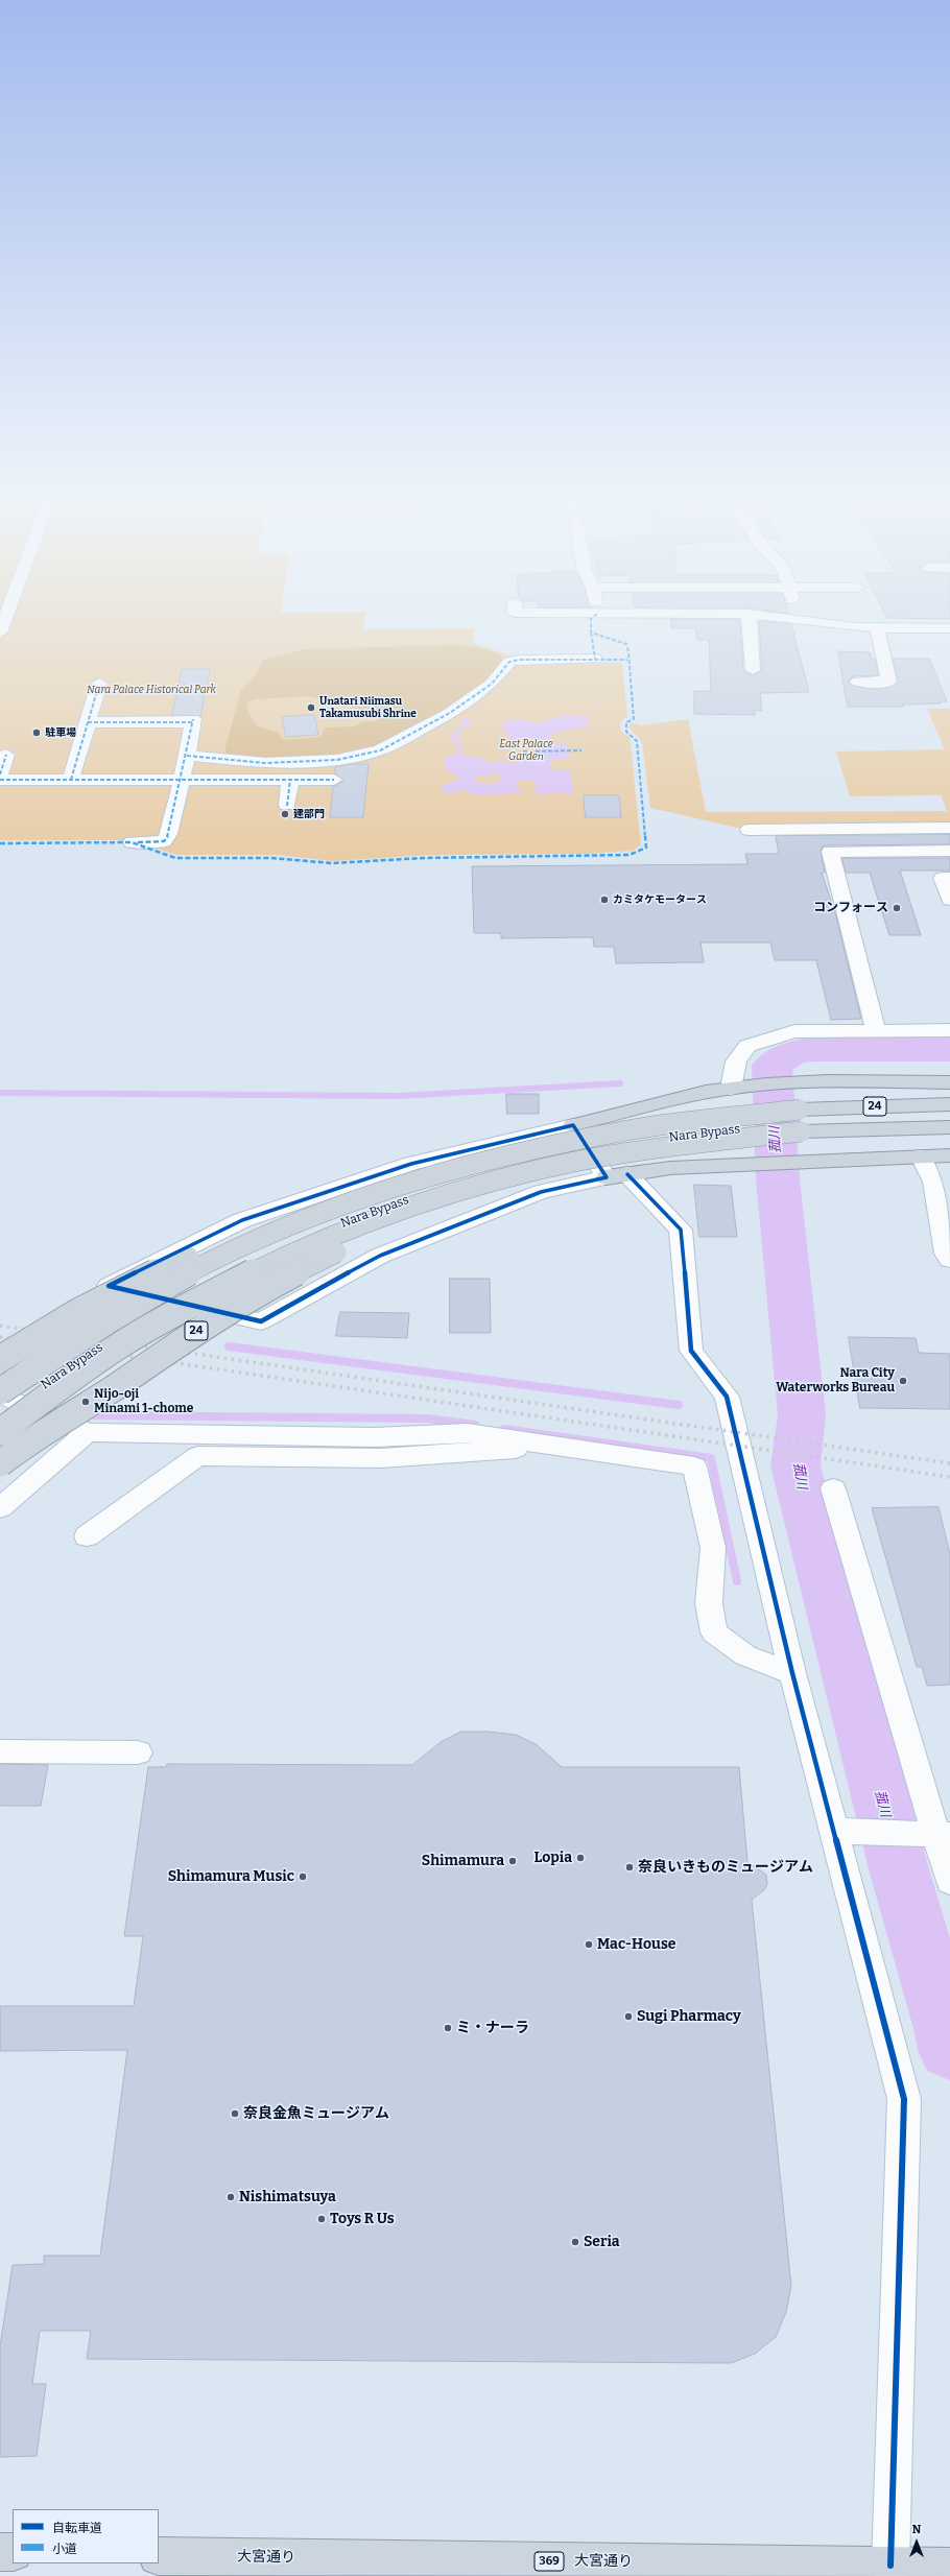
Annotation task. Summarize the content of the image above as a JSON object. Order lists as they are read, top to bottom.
{
  "streets": {
    "highway": [
      "24",
      "Nara Bypass",
      "大宮通り",
      "369"
    ]
  },
  "crossings": [
    ["24", "Nara Bypass"]
  ],
  "water": ["菰川"],
  "parks": ["Nara Palace Historical Park", "East Palace Garden"],
  "places": [
    "Unatari Niimasu Takamusubi Shrine",
    "駐車場",
    "建部門",
    "カミタケモータース",
    "コンフォース",
    "Nara City Waterworks Bureau",
    "Nijo-oji Minami 1-chome",
    "Lopia",
    "Shimamura",
    "奈良いきものミュージアム",
    "Shimamura Music",
    "Mac-House",
    "Sugi Pharmacy",
    "ミ・ナーラ",
    "奈良金魚ミュージアム",
    "Nishimatsuya",
    "Toys R Us",
    "Seria"
  ],
  "legend": ["自転車道", "小道"],
  "north": "top"
}
